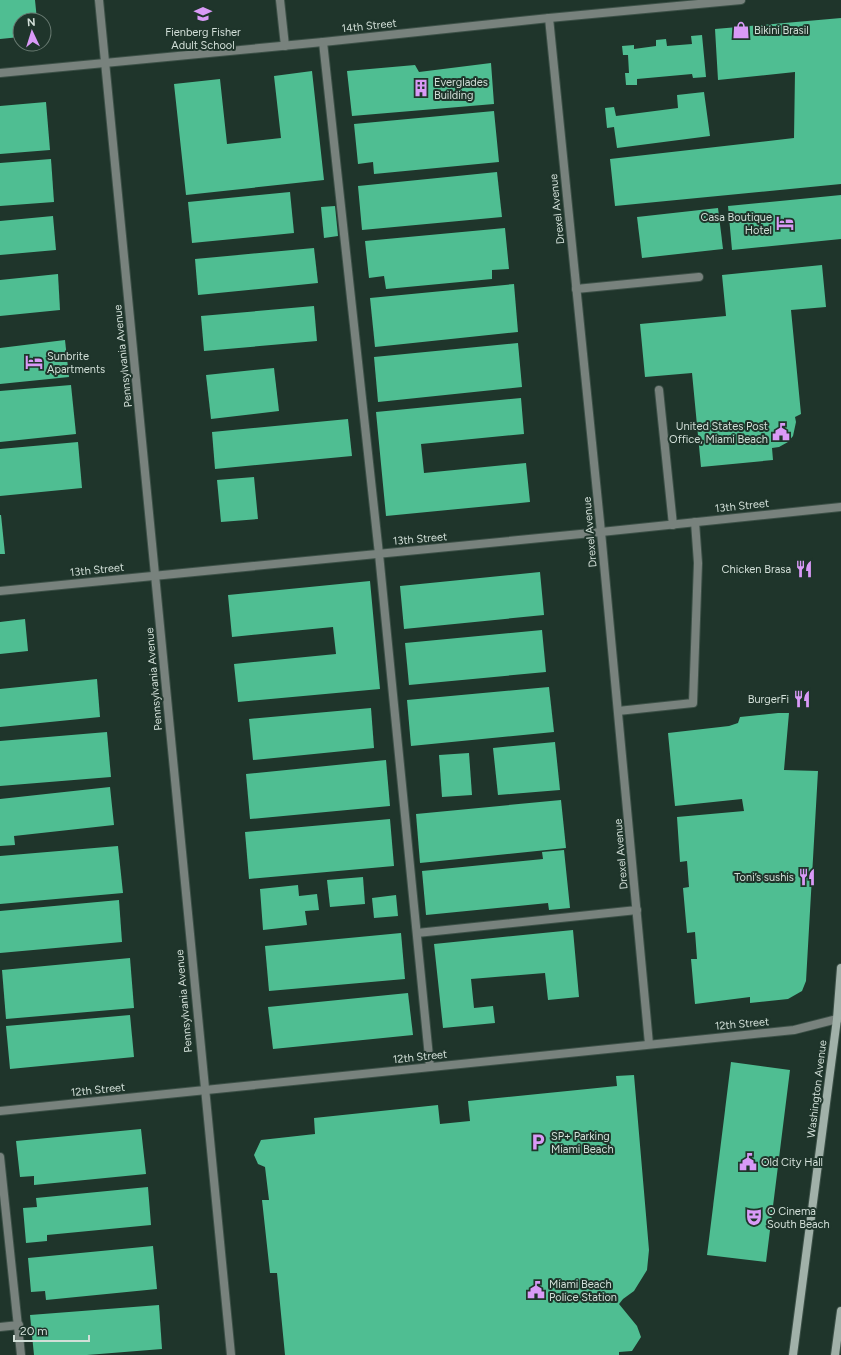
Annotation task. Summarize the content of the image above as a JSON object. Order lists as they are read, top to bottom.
{
  "streets": {
    "main road": ["Washington Avenue"],
    "street": [
      "14th Street",
      "Drexel Avenue",
      "Pennsylvania Avenue",
      "13th Street",
      "12th Street"
    ]
  },
  "crossings": [
    ["14th Street", "Drexel Avenue"],
    ["14th Street", "Pennsylvania Avenue"],
    ["Drexel Avenue", "13th Street"],
    ["Drexel Avenue", "12th Street"],
    ["Pennsylvania Avenue", "13th Street"],
    ["Pennsylvania Avenue", "12th Street"],
    ["12th Street", "Washington Avenue"]
  ],
  "places": {
    "school or university": ["Fienberg Fisher Adult School"],
    "shop": ["Bikini Brasil"],
    "building": ["Everglades Building"],
    "hotel": ["Casa Boutique Hotel", "Sunbrite Apartments"],
    "public building": ["United States Post Office, Miami Beach", "Old City Hall", "Miami Beach Police Station"],
    "restaurant": ["Chicken Brasa", "BurgerFi", "Toni’s sushis"],
    "parking": ["SP+ Parking Miami Beach"],
    "theatre": ["O Cinema South Beach"]
  },
  "scale_bar": "20 m",
  "north": "top"
}
